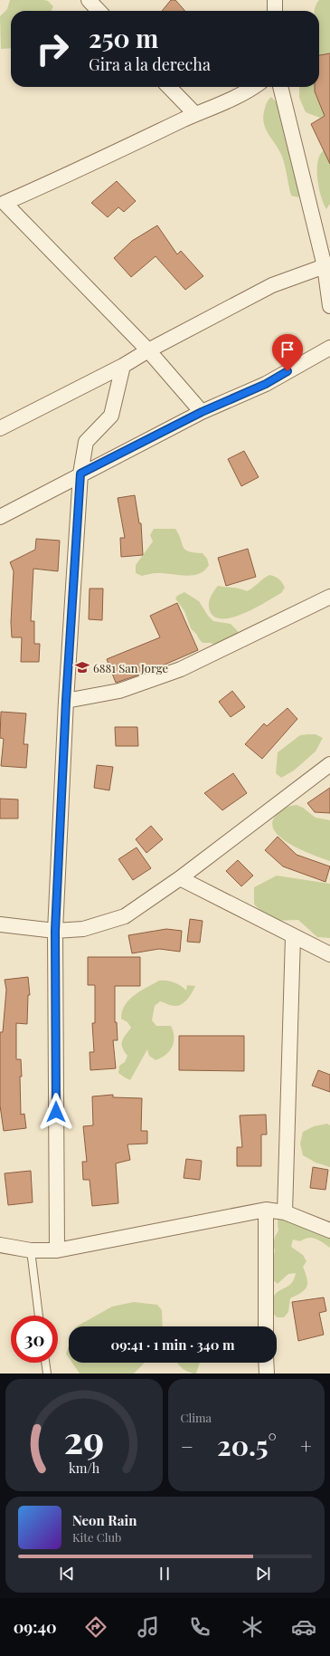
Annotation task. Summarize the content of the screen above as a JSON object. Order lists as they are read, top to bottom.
{
  "places": {
    "school or university": ["6881 San Jorge"]
  },
  "page": {
    "turn": ["250 m", "Gira a la derecha"],
    "limit": "30",
    "trip": "09:41 · 1 min · 340 m",
    "tile": "Clima",
    "heat": ["−", "20.5°", "+"],
    "song": ["Neon Rain", "Kite Club"],
    "tabs": "09:40",
    "gauge": ["29", "km/h"]
  }
}
